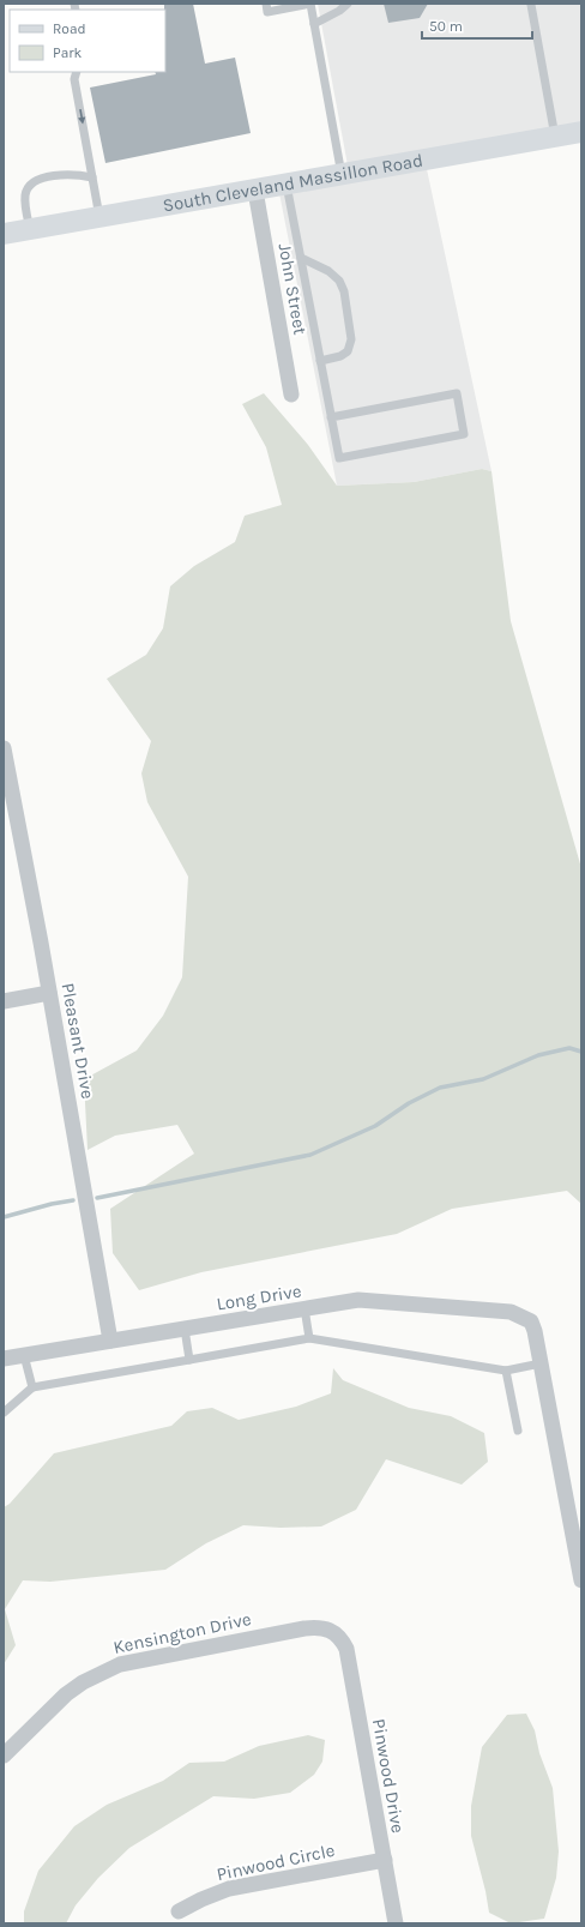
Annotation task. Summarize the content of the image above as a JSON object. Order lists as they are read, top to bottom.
{
  "streets": {
    "main road": ["South Cleveland Massillon Road"],
    "street": [
      "John Street",
      "Pleasant Drive",
      "Long Drive",
      "Kensington Drive",
      "Pinwood Drive",
      "Pinwood Circle"
    ]
  },
  "crossings": [
    ["South Cleveland Massillon Road", "John Street"],
    ["Pleasant Drive", "Long Drive"],
    ["Kensington Drive", "Pinwood Drive"],
    ["Pinwood Drive", "Pinwood Circle"]
  ],
  "legend": ["Road", "Park"],
  "scale_bar": "50 m"
}
